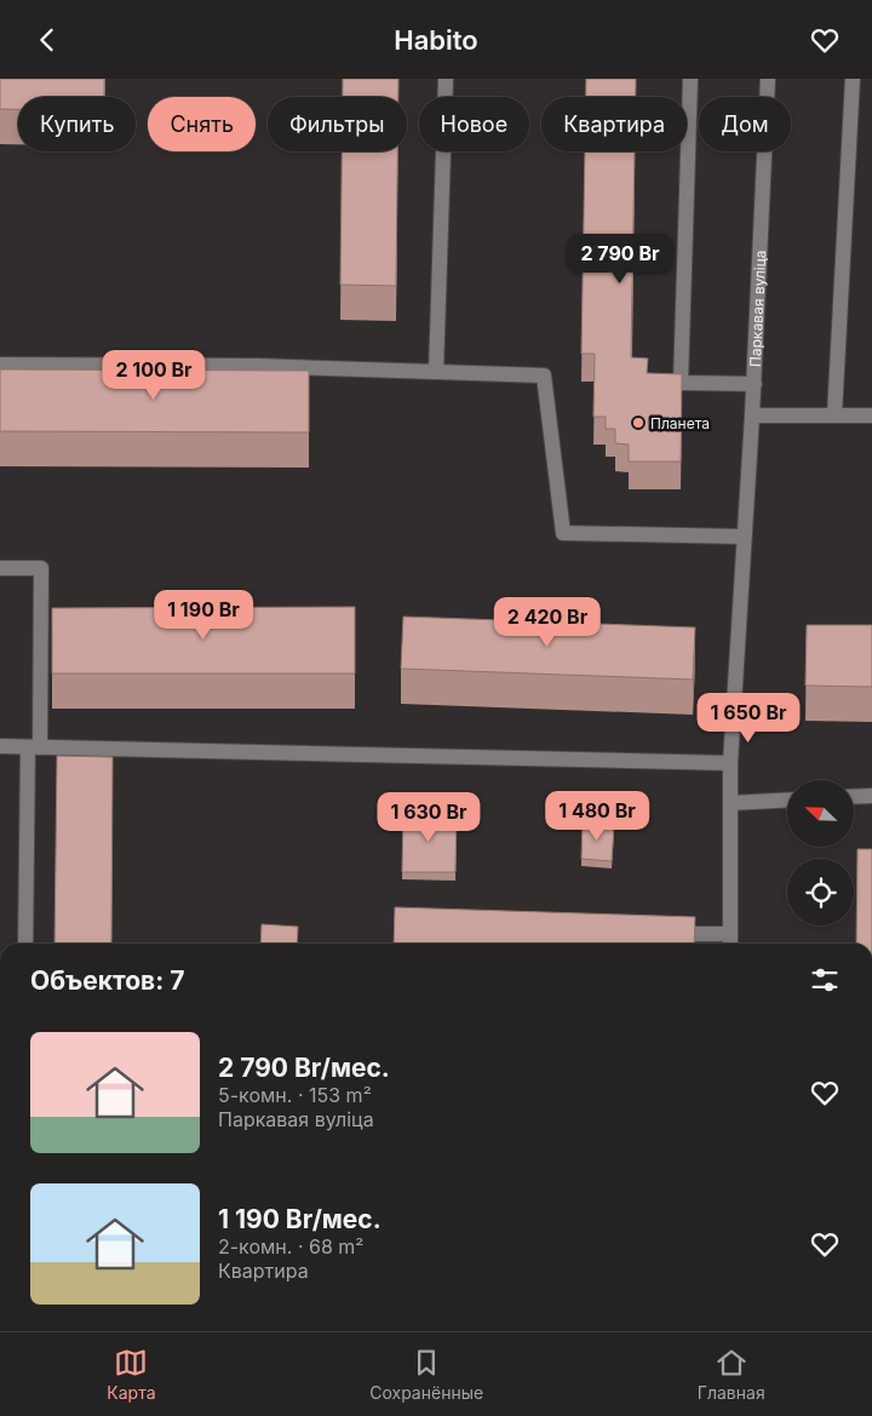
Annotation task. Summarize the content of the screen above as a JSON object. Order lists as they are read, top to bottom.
{
  "streets": {
    "street": ["Паркавая вуліца"]
  },
  "places": ["Планета"],
  "north": "top left",
  "page": {
    "header": "Habito",
    "chip": [
      "Купить",
      "Снять",
      "Фильтры",
      "Новое",
      "Квартира",
      "Дом"
    ],
    "price": [
      "2 790 Br",
      "2 100 Br",
      "1 190 Br",
      "2 420 Br",
      "1 650 Br",
      "1 480 Br",
      "1 630 Br"
    ],
    "heading": "Объектов: 7",
    "list": [
      {
        "name": "2 790 Br/мес.",
        "note": "5-комн. · 153 m² · Паркавая вуліца"
      },
      {
        "name": "1 190 Br/мес.",
        "note": "2-комн. · 68 m² · Квартира"
      }
    ],
    "tabs": ["Карта", "Сохранённые", "Главная"]
  }
}
